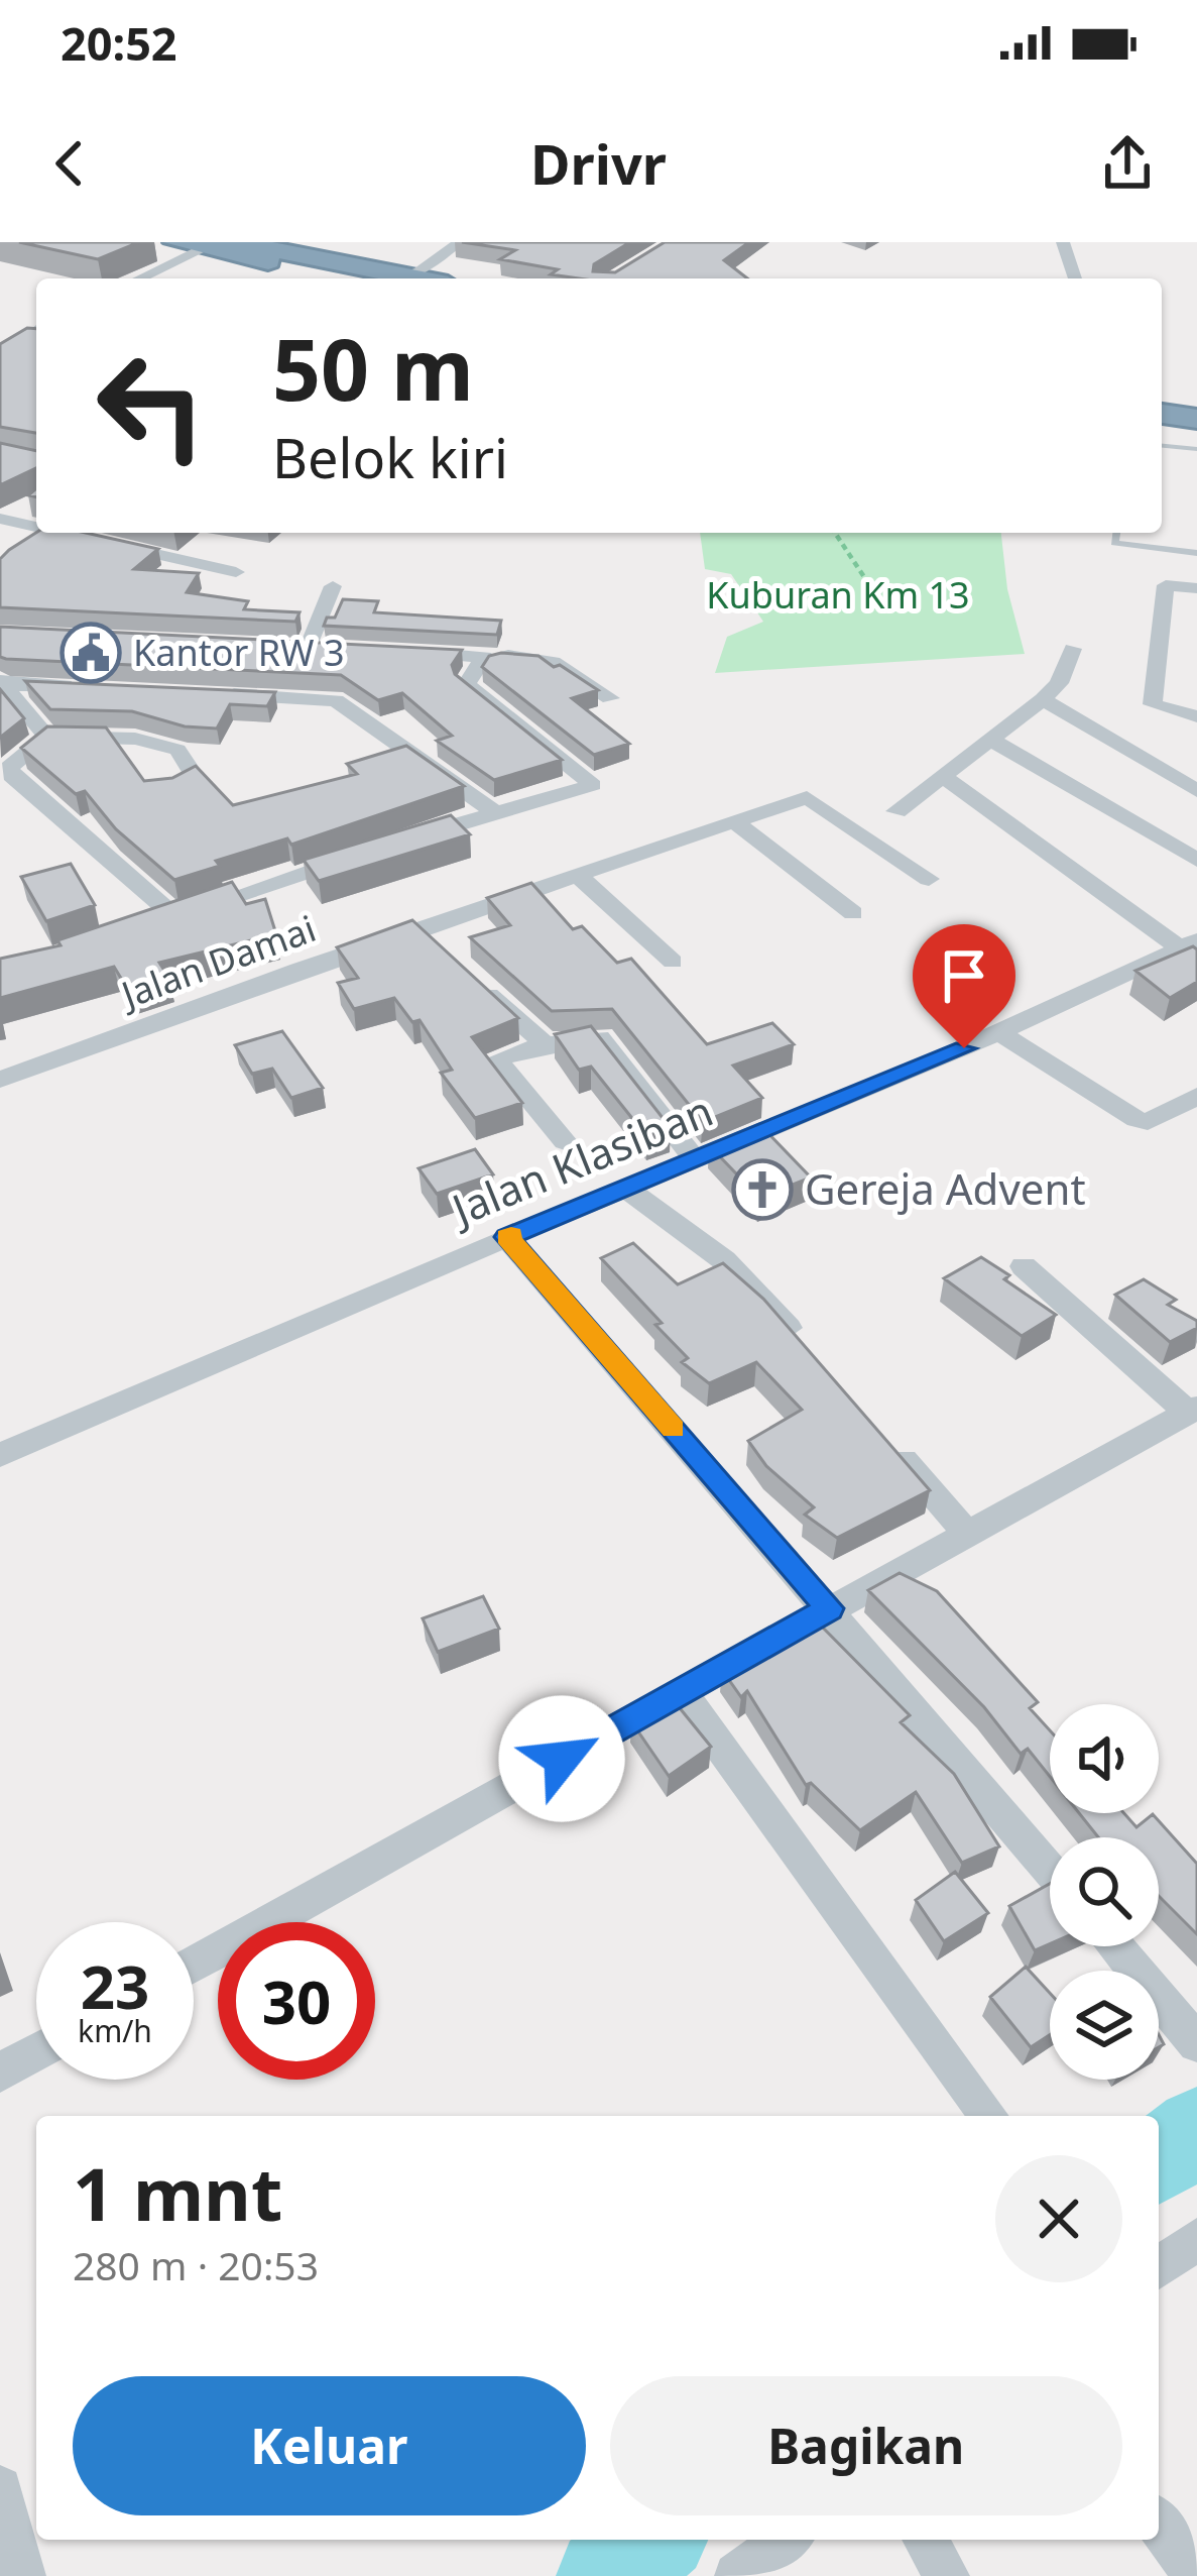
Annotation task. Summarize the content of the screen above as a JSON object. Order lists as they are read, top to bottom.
{
  "streets": {
    "street": ["Jalan Damai", "Jalan Klasiban"]
  },
  "parks": ["Kuburan Km 13"],
  "places": {
    "public building": ["Kantor RW 3"],
    "church": ["Gereja Advent"]
  },
  "page": {
    "status": "20:52",
    "header": "Drivr",
    "turn": ["50 m", "Belok kiri"],
    "speed": "23 km/h",
    "limit": "30",
    "heading": ["1 mnt", "280 m · 20:53"],
    "buttons": ["Keluar", "Bagikan"]
  }
}
